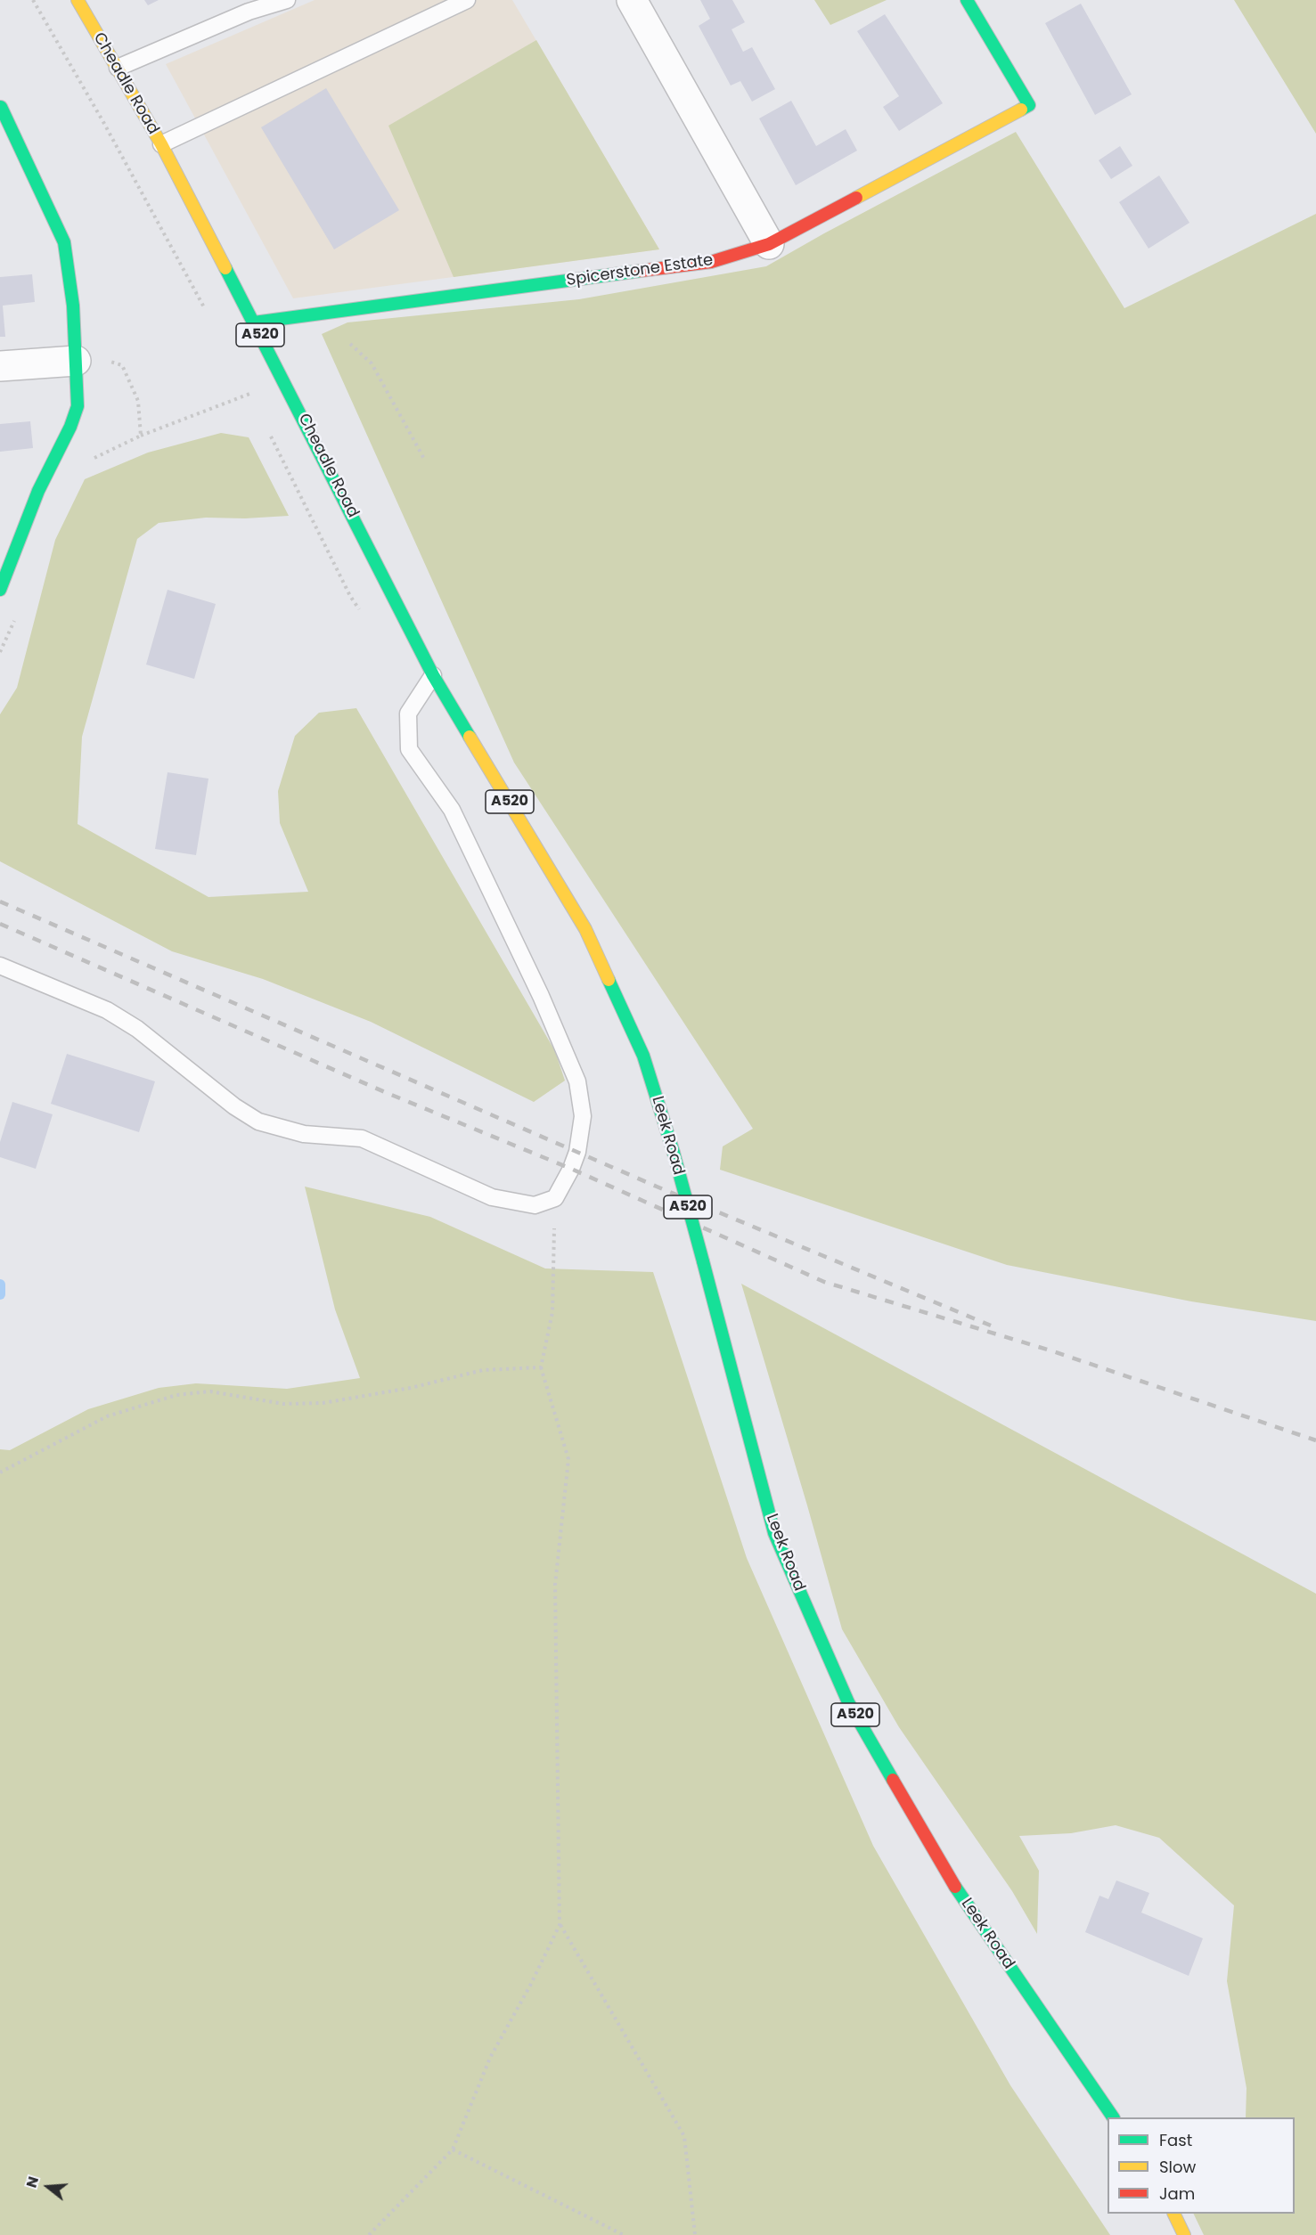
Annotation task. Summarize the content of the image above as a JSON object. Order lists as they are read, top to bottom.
{
  "streets": {
    "main road": [
      "Cheadle Road",
      "Spicerstone Estate",
      "A520",
      "Leek Road"
    ]
  },
  "crossings": [
    ["Cheadle Road", "Spicerstone Estate"],
    ["Cheadle Road", "Leek Road"]
  ],
  "legend": ["Fast", "Slow", "Jam"],
  "north": "left"
}
